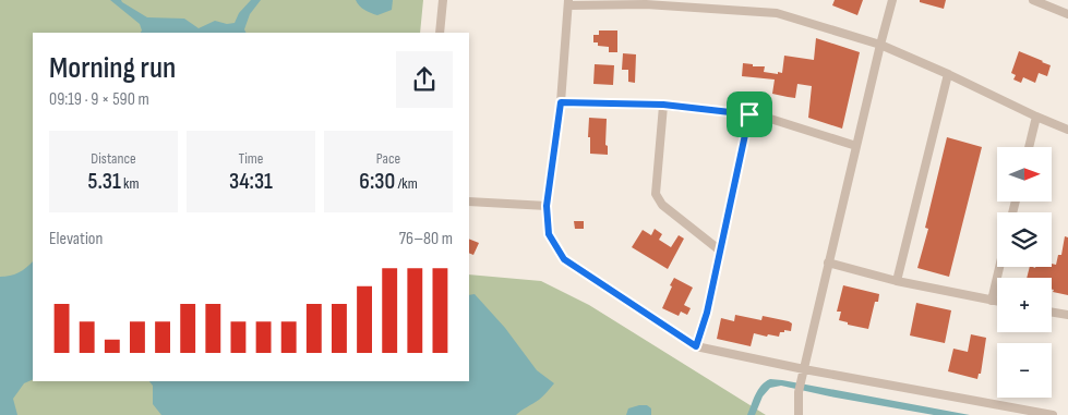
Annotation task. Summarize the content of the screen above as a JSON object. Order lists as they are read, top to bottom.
{
  "north": "right",
  "page": {
    "heading": ["Morning run", "09:19 · 9 × 590 m"],
    "stats": [
      ["Distance", "5.31 km"],
      ["Time", "34:31"],
      ["Pace", "6:30 /km"]
    ],
    "map_buttons": ["+", "−"],
    "chart": ["Elevation", "76–80 m"]
  }
}
